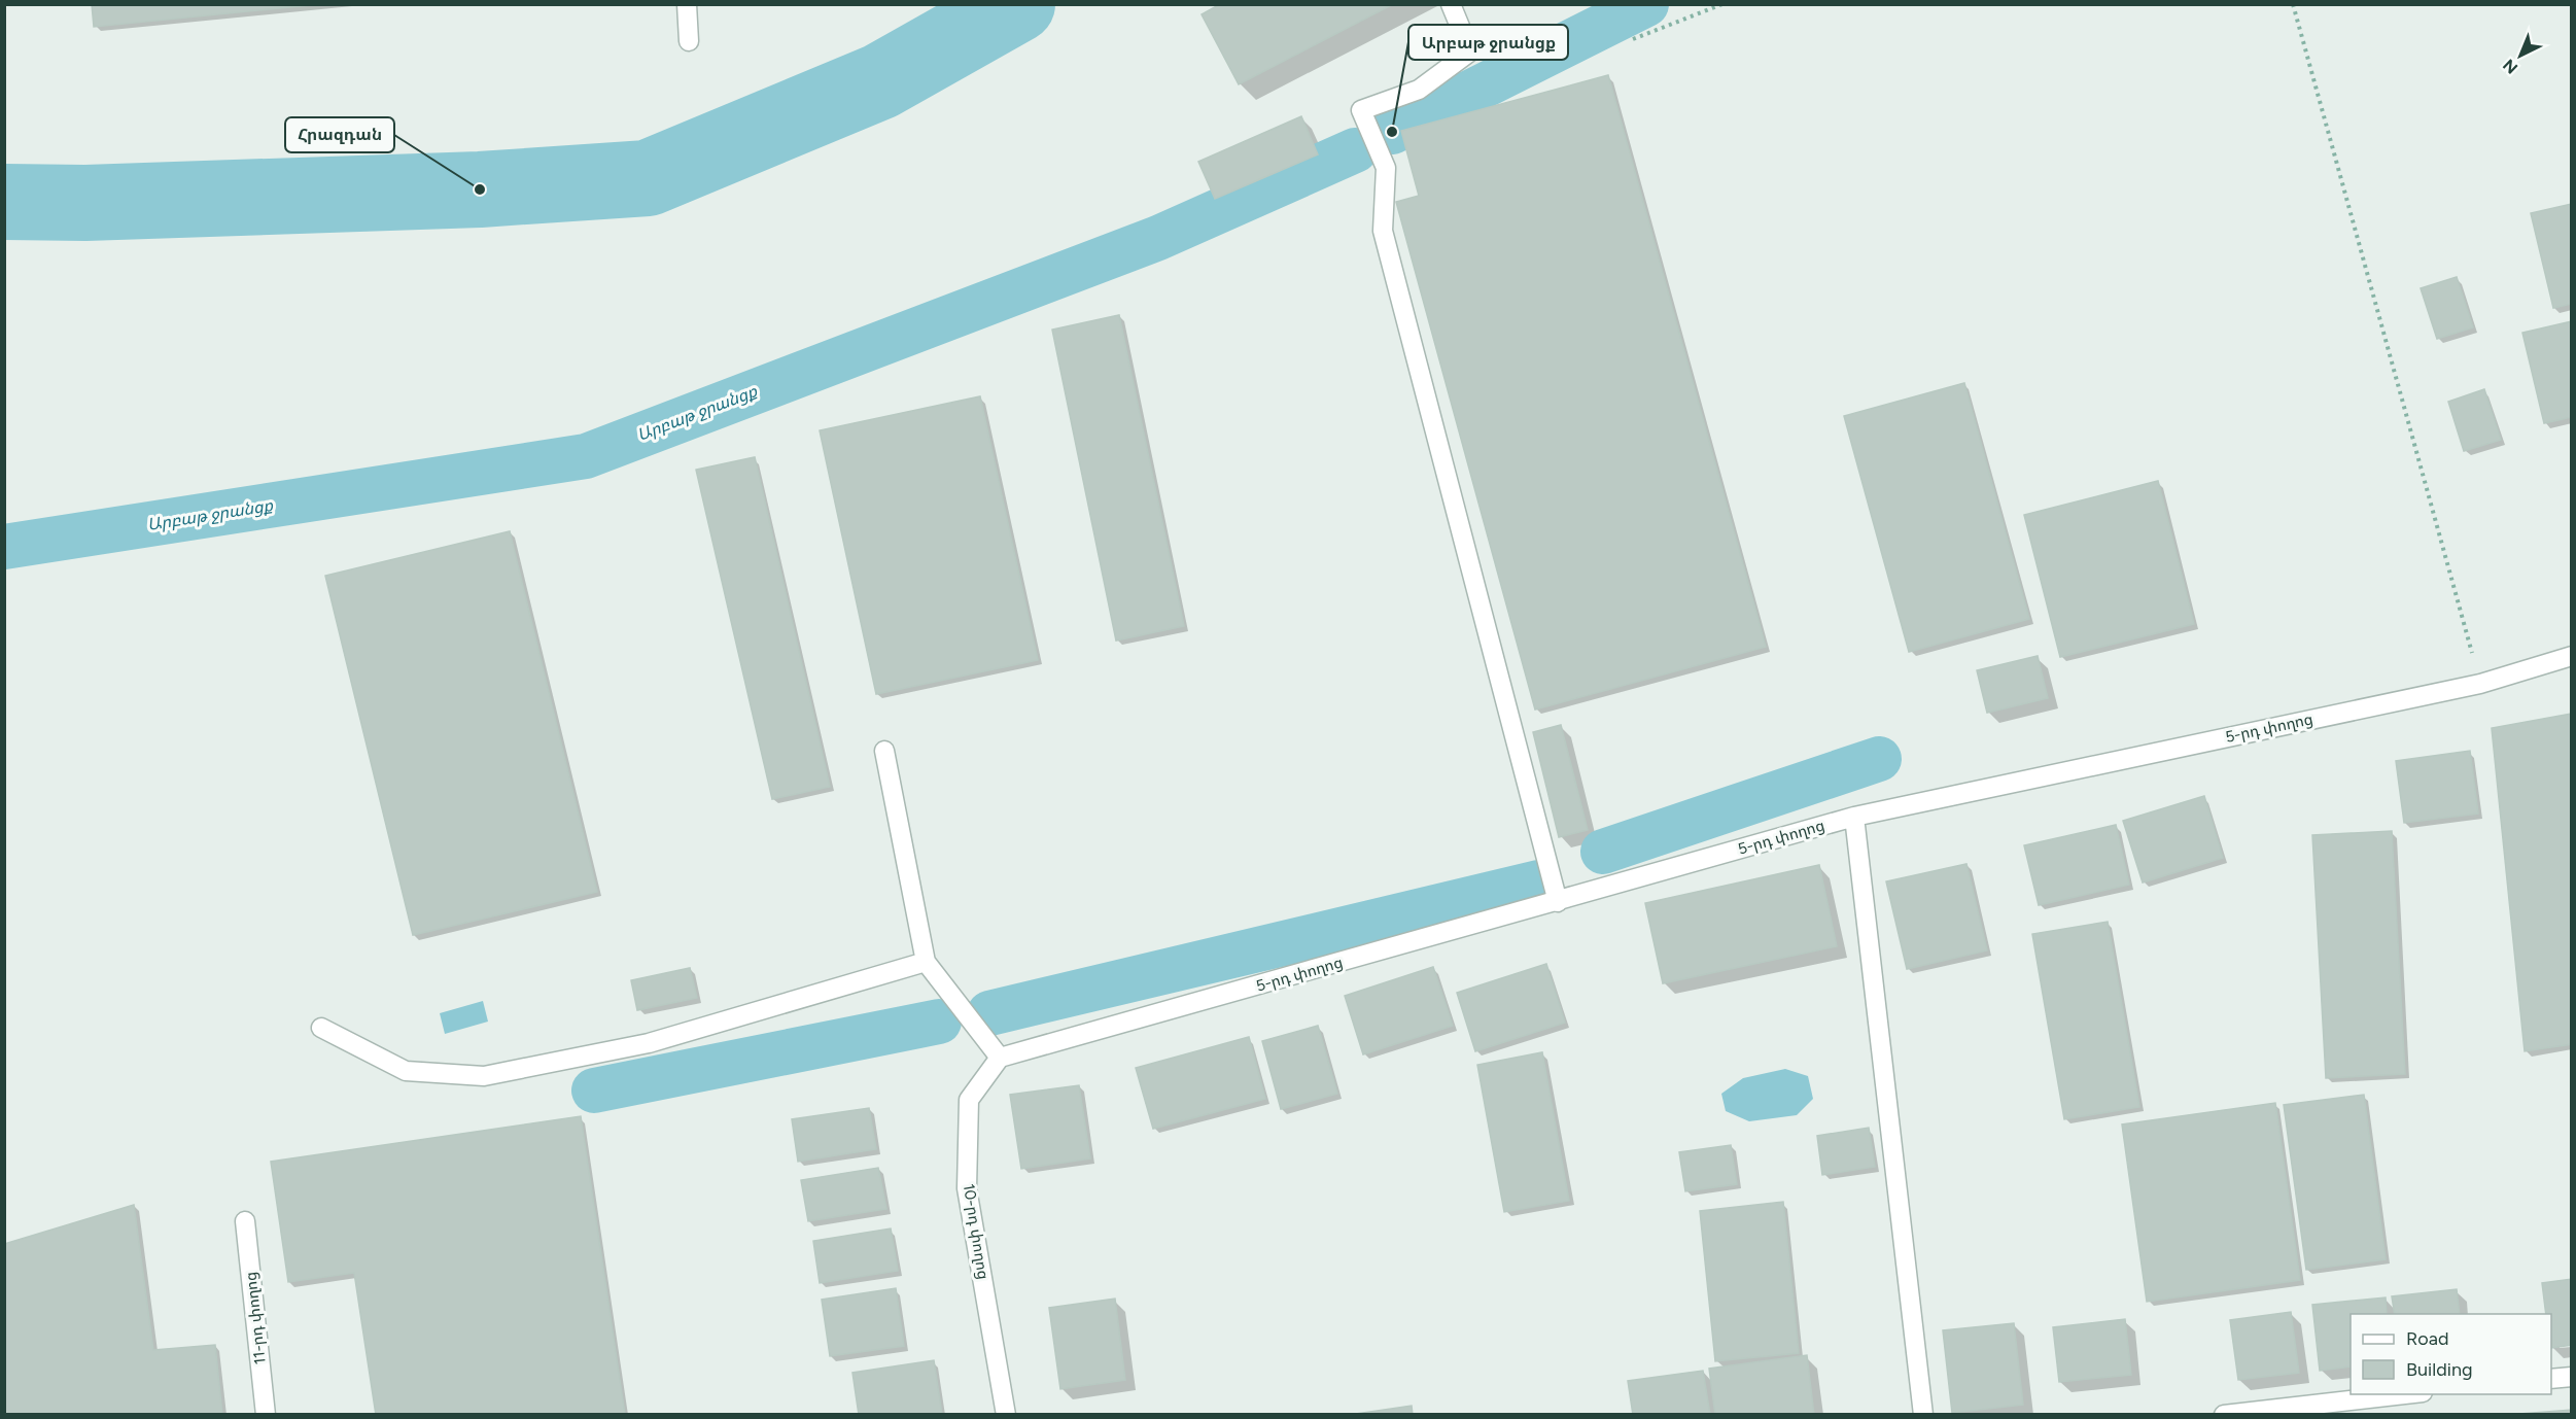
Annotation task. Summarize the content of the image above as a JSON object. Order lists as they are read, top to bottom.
{
  "streets": {
    "street": ["5-րդ փողոց", "10-րդ փողոց", "11-րդ փողոց"]
  },
  "crossings": [
    ["5-րդ փողոց", "10-րդ փողոց"]
  ],
  "water": ["Արբաթ ջրանցք"],
  "places": ["Արբաթ ջրանցք", "Հրազդան"],
  "legend": ["Road", "Building"],
  "north": "bottom left"
}
